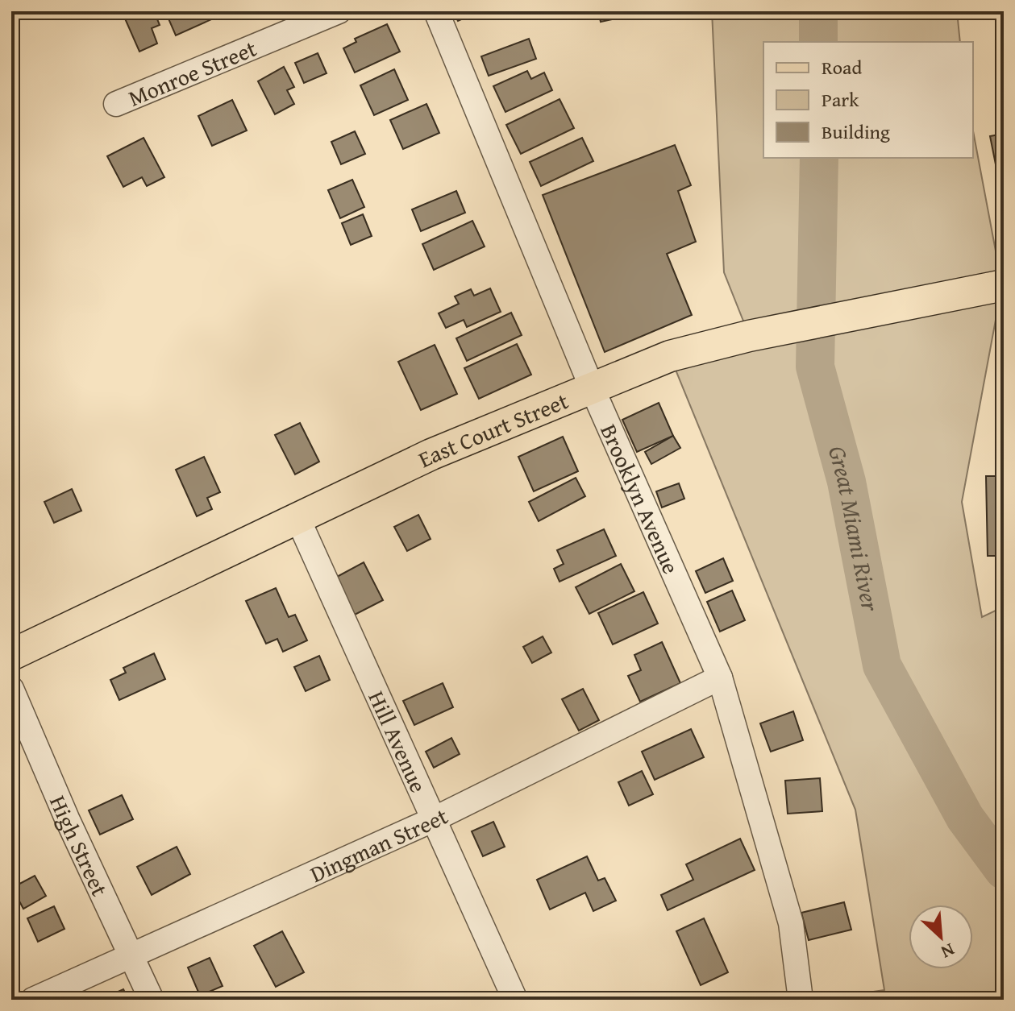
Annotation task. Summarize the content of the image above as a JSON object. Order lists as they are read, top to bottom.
{
  "streets": {
    "main road": ["East Court Street"],
    "street": [
      "Monroe Street",
      "Brooklyn Avenue",
      "Hill Avenue",
      "Dingman Street",
      "High Street"
    ]
  },
  "crossings": [
    ["East Court Street", "Brooklyn Avenue"],
    ["East Court Street", "Hill Avenue"],
    ["Brooklyn Avenue", "Dingman Street"],
    ["Hill Avenue", "Dingman Street"],
    ["Dingman Street", "High Street"]
  ],
  "water": ["Great Miami River"],
  "legend": ["Road", "Park", "Building"],
  "north": "bottom right"
}
